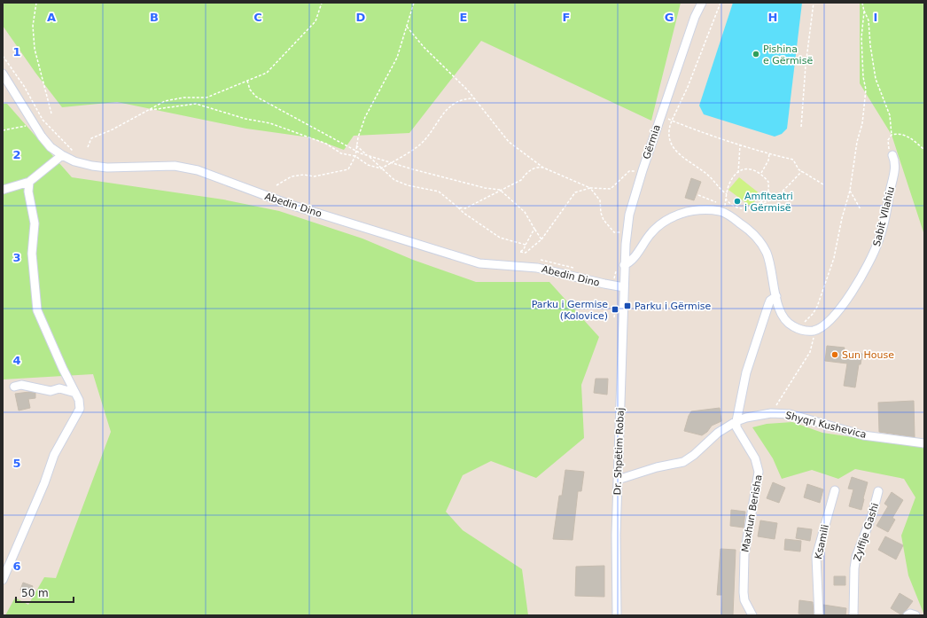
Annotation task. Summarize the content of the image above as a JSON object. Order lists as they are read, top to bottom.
{
  "streets": {
    "street": [
      "Gërmia",
      "Abedin Dino",
      "Sabit Vllahiu",
      "Shyqri Kushevica",
      "Dr. Shpëtim Robaj",
      "Maxhun Berisha",
      "Zylfije Gashi",
      "Ksamili"
    ]
  },
  "crossings": [
    ["Gërmia", "Abedin Dino"],
    ["Gërmia", "Dr. Shpëtim Robaj"],
    ["Abedin Dino", "Dr. Shpëtim Robaj"],
    ["Shyqri Kushevica", "Dr. Shpëtim Robaj"],
    ["Shyqri Kushevica", "Maxhun Berisha"]
  ],
  "places": {
    "other": ["Pishina e Gërmisë", "Amfiteatri i Gërmisë", "Sun House"],
    "transit": ["Parku i Gërmise", "Parku i Germise (Kolovice)"]
  },
  "scale_bar": "50 m",
  "grid": {
    "columns": [
      "A",
      "B",
      "C",
      "D",
      "E",
      "F",
      "G",
      "H",
      "I"
    ],
    "rows": [
      "1",
      "2",
      "3",
      "4",
      "5",
      "6"
    ]
  }
}
